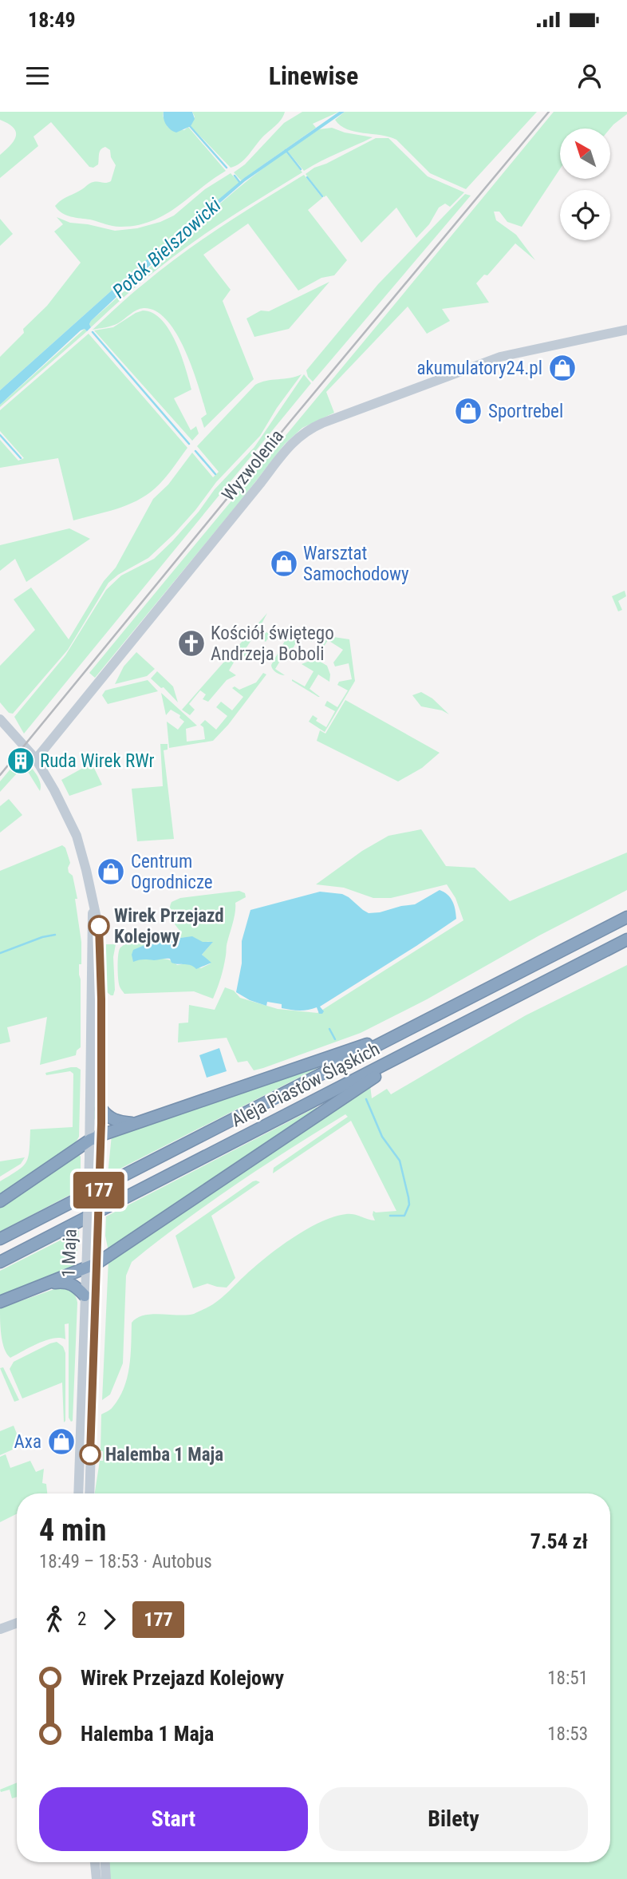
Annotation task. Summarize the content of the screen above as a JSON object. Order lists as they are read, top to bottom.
{
  "streets": {
    "highway": ["Aleja Piastów Śląskich"],
    "main road": ["Wyzwolenia", "1 Maja"]
  },
  "crossings": [
    ["Wyzwolenia", "1 Maja"]
  ],
  "water": ["Potok Bielszowicki"],
  "places": {
    "shop": [
      "akumulatory24.pl",
      "Sportrebel",
      "Warsztat Samochodowy",
      "Centrum Ogrodnicze",
      "Axa"
    ],
    "church": ["Kościół świętego Andrzeja Boboli"],
    "building": ["Ruda Wirek RWr"],
    "other": ["Wirek Przejazd Kolejowy", "Halemba 1 Maja"]
  },
  "lines": ["bus line 177"],
  "north": "top left",
  "page": {
    "status": "18:49",
    "header": "Linewise",
    "on_map": "177",
    "heading": ["4 min", "18:49 – 18:53 · Autobus", "7.54 zł"],
    "legs": ["2", "177"],
    "list": [
      {
        "name": "Wirek Przejazd Kolejowy",
        "value": "18:51"
      },
      {
        "name": "Halemba 1 Maja",
        "value": "18:53"
      }
    ],
    "buttons": ["Start", "Bilety"]
  }
}
